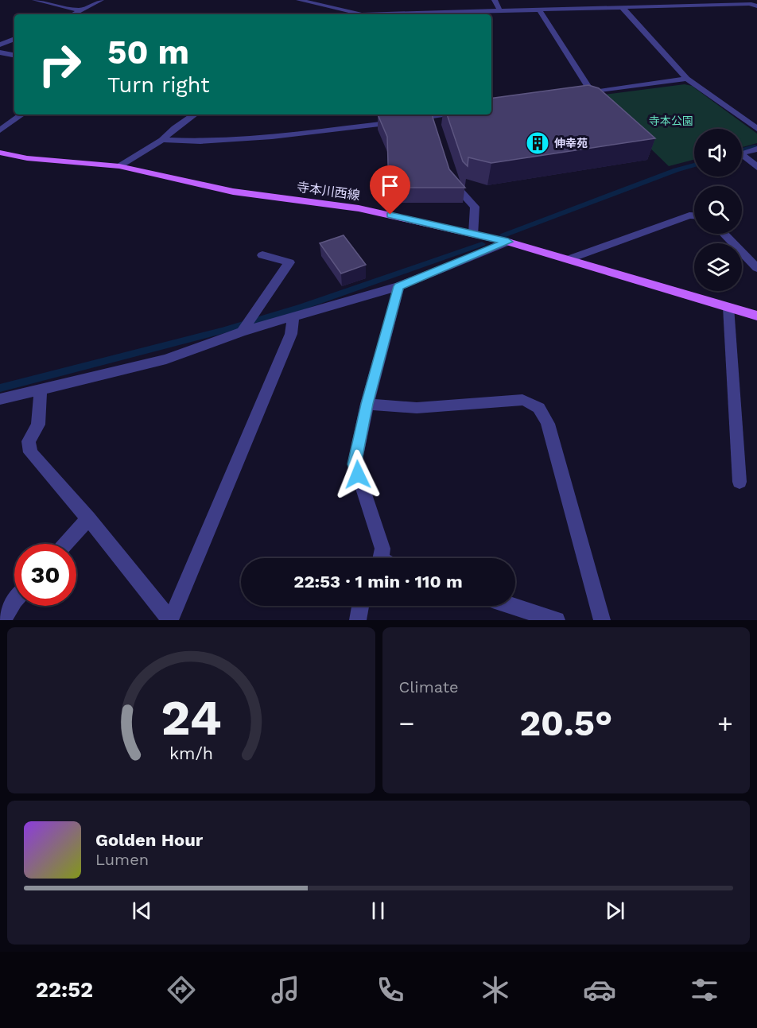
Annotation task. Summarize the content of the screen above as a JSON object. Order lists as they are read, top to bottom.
{
  "streets": {
    "main road": ["寺本川西線"]
  },
  "parks": ["寺本公園"],
  "places": {
    "building": ["伸幸苑"]
  },
  "page": {
    "turn": ["50 m", "Turn right"],
    "limit": "30",
    "trip": "22:53 · 1 min · 110 m",
    "tile": "Climate",
    "heat": ["−", "20.5°", "+"],
    "song": ["Golden Hour", "Lumen"],
    "tabs": "22:52",
    "gauge": ["24", "km/h"]
  }
}
